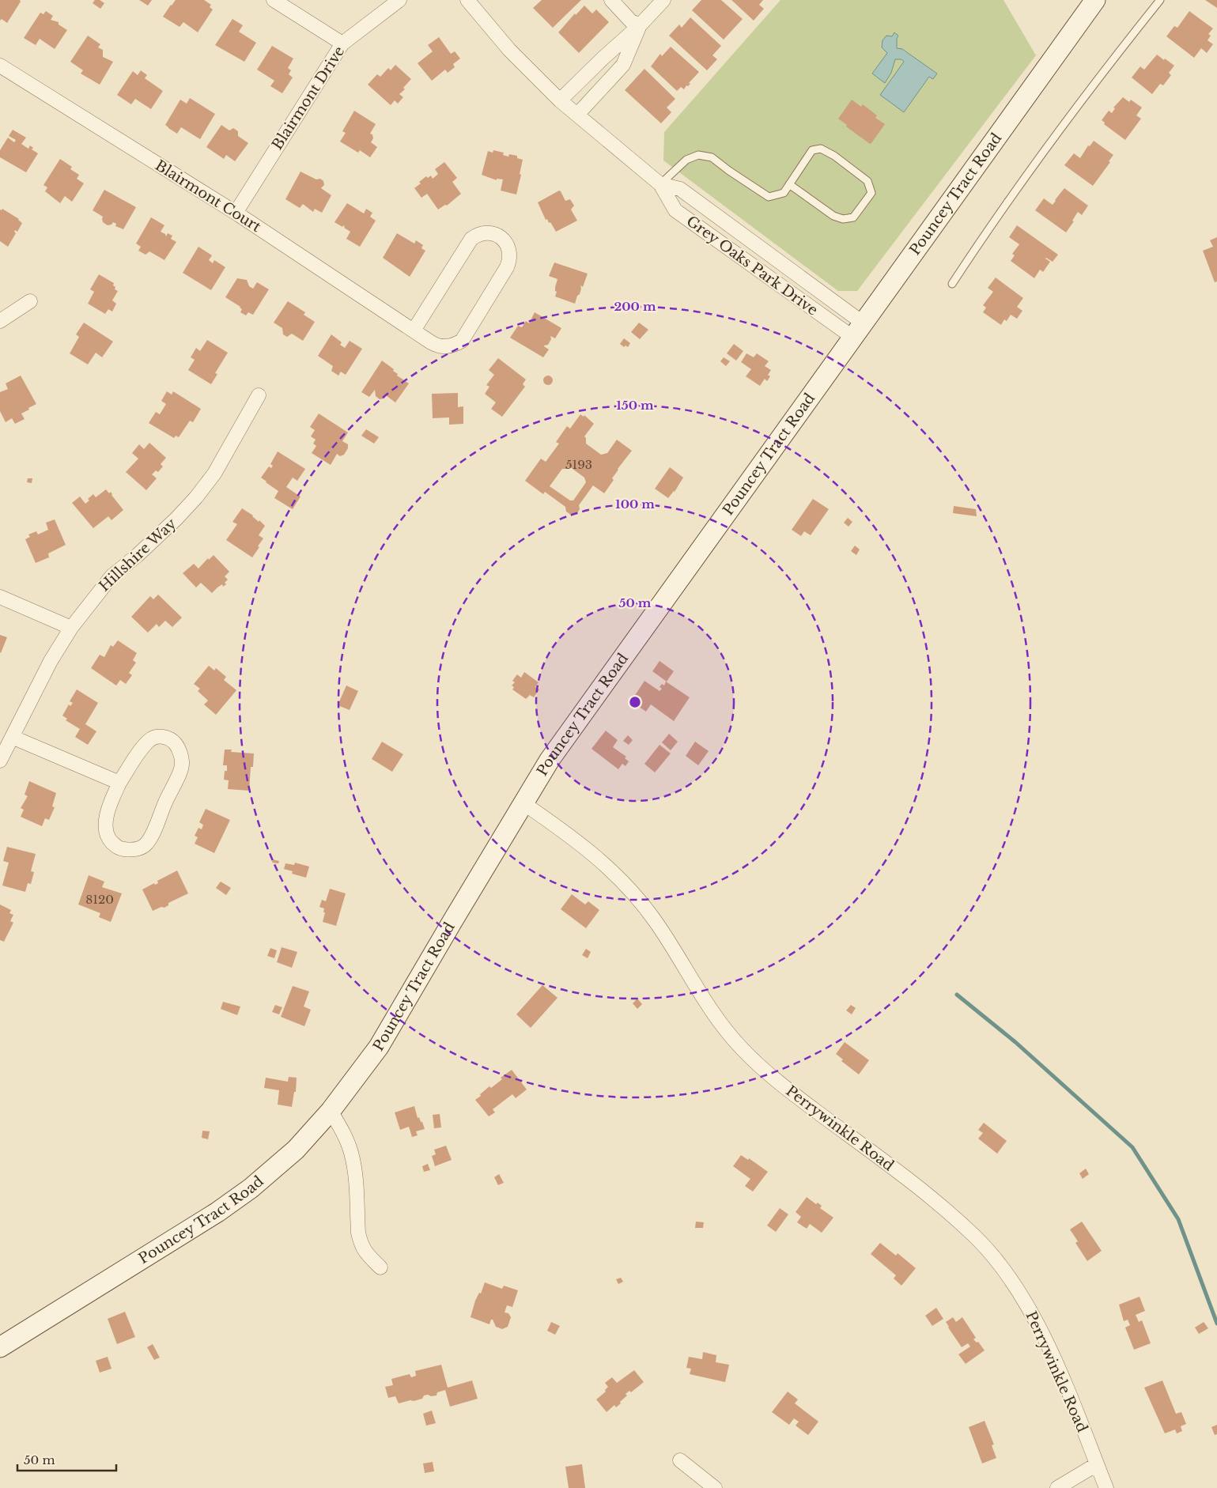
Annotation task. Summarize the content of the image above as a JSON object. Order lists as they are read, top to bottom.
{
  "streets": {
    "main road": ["Pouncey Tract Road"],
    "street": [
      "Blairmont Drive",
      "Blairmont Court",
      "Grey Oaks Park Drive",
      "Hillshire Way",
      "Perrywinkle Road"
    ]
  },
  "crossings": [
    ["Blairmont Drive", "Blairmont Court"],
    ["Pouncey Tract Road", "Grey Oaks Park Drive"],
    ["Pouncey Tract Road", "Perrywinkle Road"]
  ],
  "house_numbers": ["5193", "8120"],
  "scale_bar": "50 m",
  "rings": [
    "200 m",
    "150 m",
    "100 m",
    "50 m"
  ]
}
